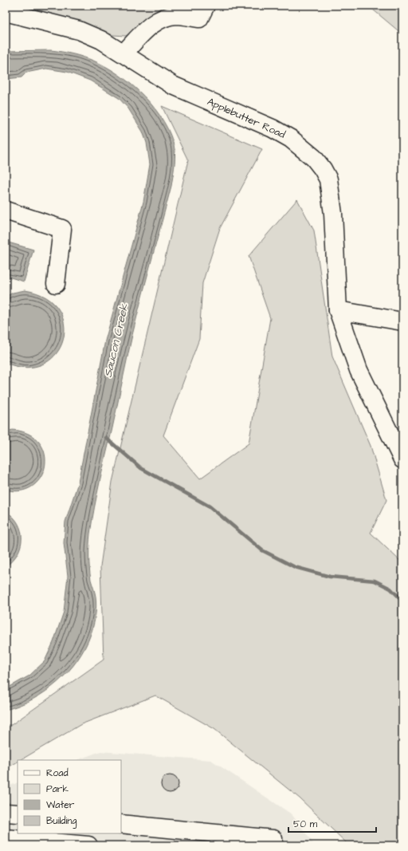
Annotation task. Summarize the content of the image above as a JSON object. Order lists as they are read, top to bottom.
{
  "streets": {
    "street": ["Applebutter Road"]
  },
  "water": ["Saucon Creek"],
  "legend": [
    "Road",
    "Park",
    "Water",
    "Building"
  ],
  "scale_bar": "50 m"
}
